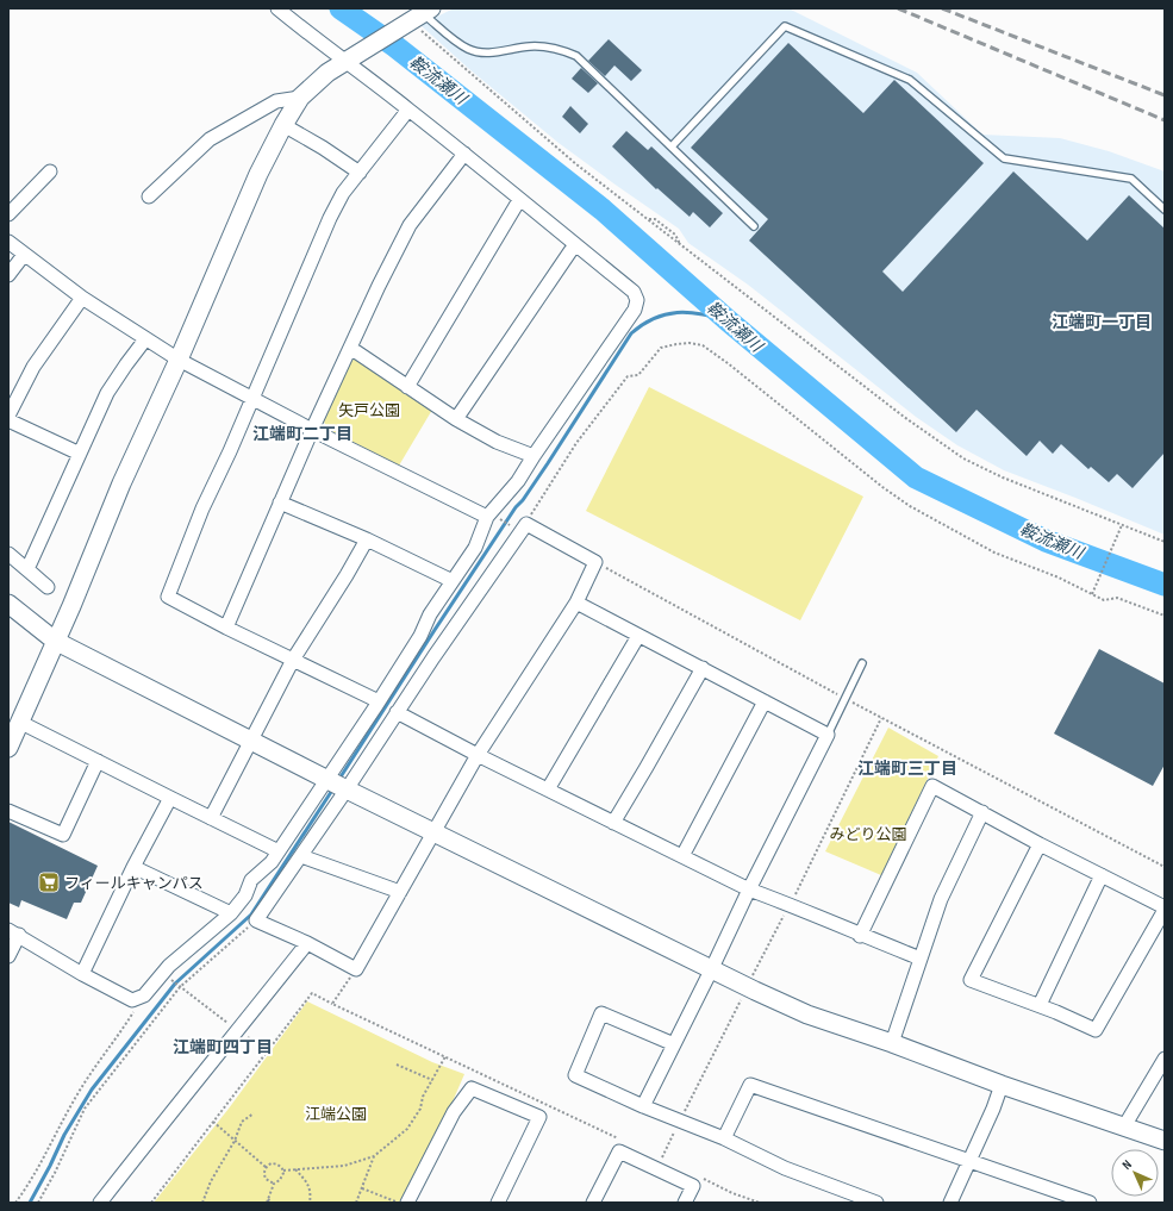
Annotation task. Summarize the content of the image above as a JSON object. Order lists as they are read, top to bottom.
{
  "districts": [
    "江端町一丁目",
    "江端町二丁目",
    "江端町三丁目",
    "江端町四丁目"
  ],
  "water": ["鞍流瀬川"],
  "parks": ["矢戸公園", "みどり公園", "江端公園"],
  "places": {
    "supermarket": ["フィールキャンパス"]
  },
  "north": "top left"
}
